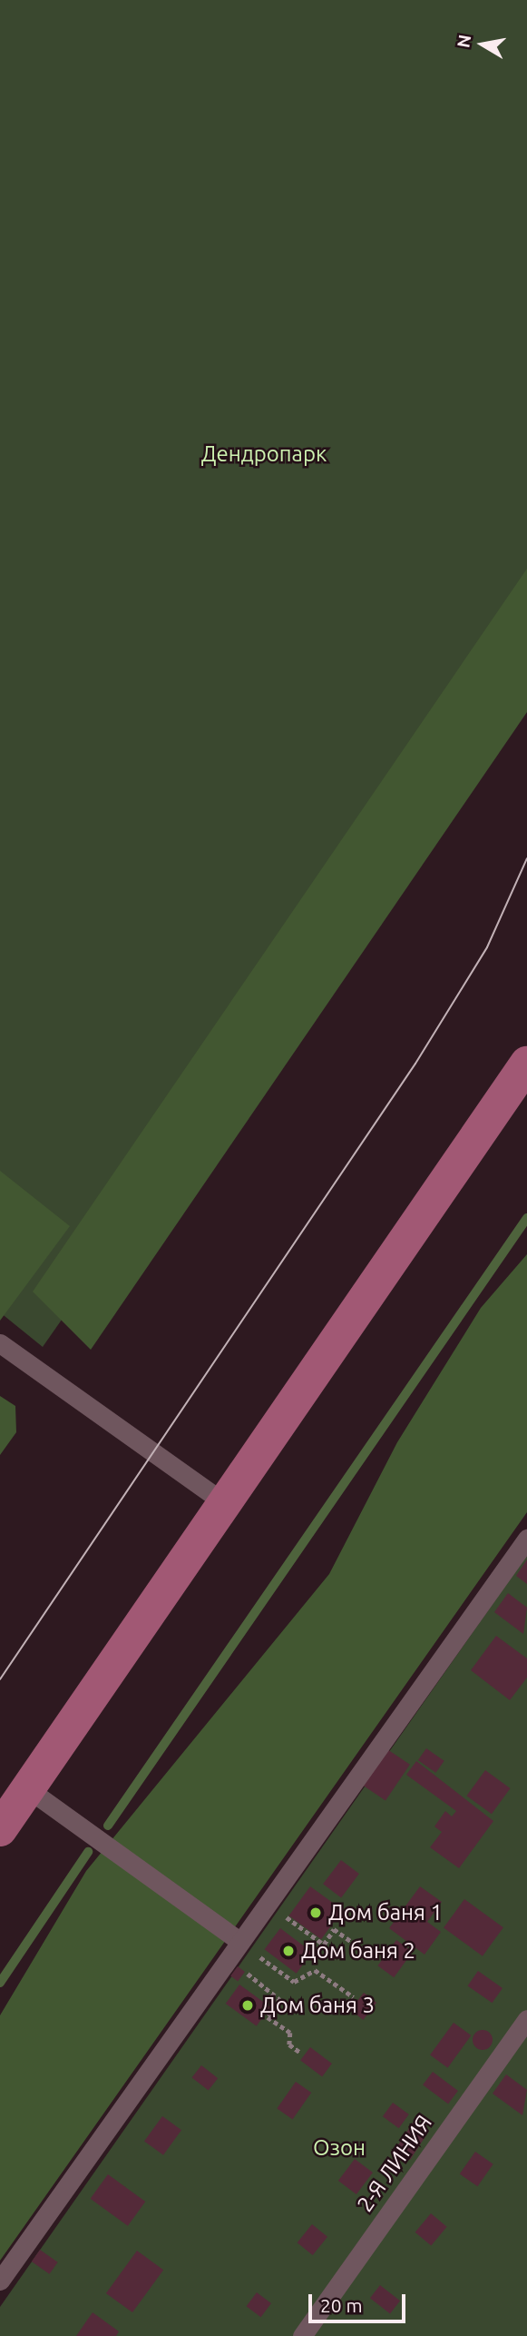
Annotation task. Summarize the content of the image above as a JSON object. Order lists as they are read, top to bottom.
{
  "streets": {
    "lane": ["2-Я ЛИНИЯ"]
  },
  "parks": ["Дендропарк", "Озон"],
  "places": ["Дом баня 1", "Дом баня 2", "Дом баня 3"],
  "scale_bar": "20 m",
  "north": "left"
}
